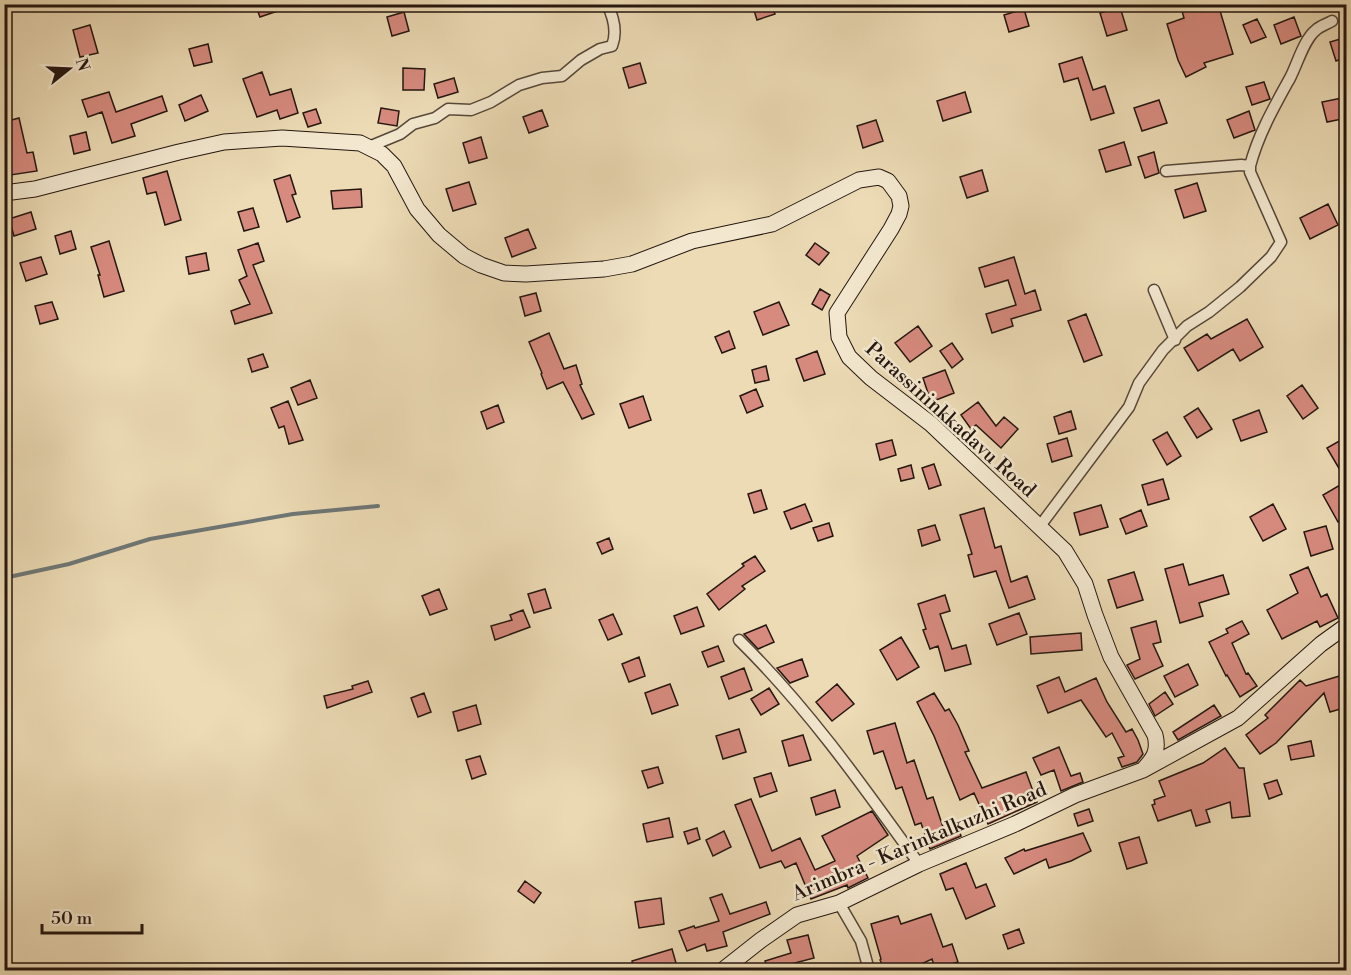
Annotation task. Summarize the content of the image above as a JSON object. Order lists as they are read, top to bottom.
{
  "streets": {
    "main road": ["Parassininkkadavu Road", "Arimbra - Karinkalkuzhi Road"]
  },
  "crossings": [
    ["Parassininkkadavu Road", "Arimbra - Karinkalkuzhi Road"]
  ],
  "scale_bar": "50 m",
  "north": "right"
}
